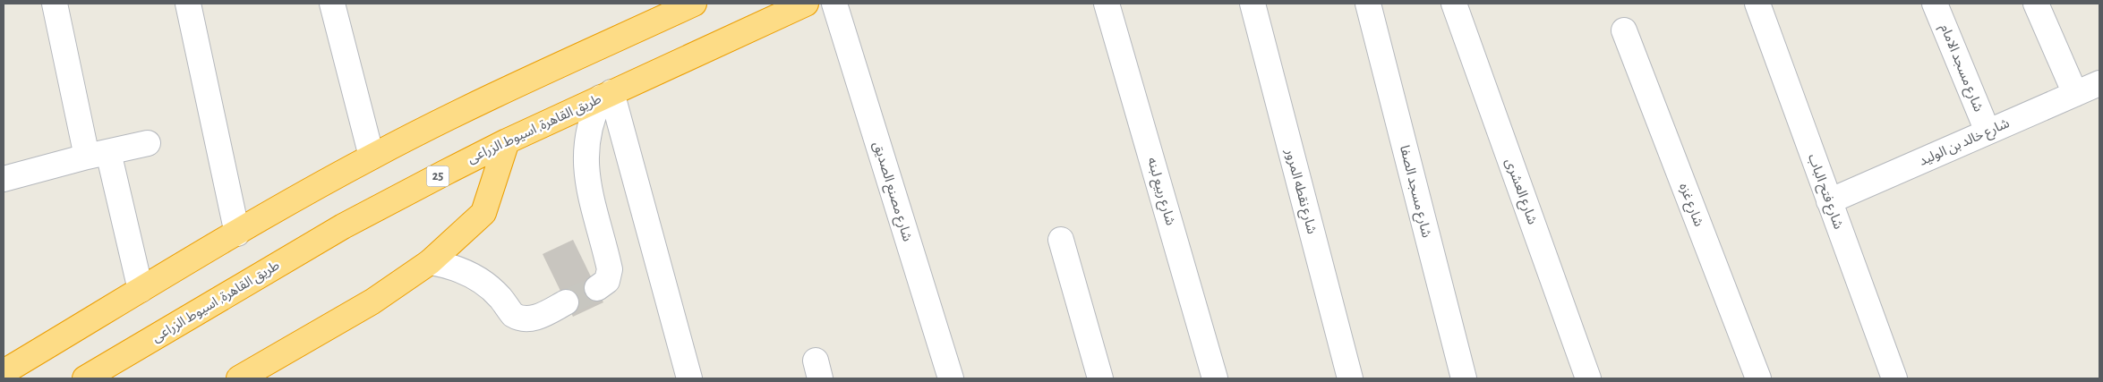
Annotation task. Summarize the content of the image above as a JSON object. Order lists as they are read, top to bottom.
{
  "streets": {
    "highway": ["طريق القاهرة, اسيوط الزراعى", "25"],
    "street": [
      "شارع مسجد الامام",
      "شارع خالد بن الوليد",
      "شارع مصنع الصديق",
      "شارع ربيع لبنه",
      "شارع نقطه المرور",
      "شارع مسجد الصفا",
      "شارع العشرى",
      "شارع فتح الباب",
      "شارع غزه"
    ]
  },
  "crossings": [
    ["شارع مسجد الامام", "شارع خالد بن الوليد"],
    ["شارع خالد بن الوليد", "شارع فتح الباب"]
  ]
}
